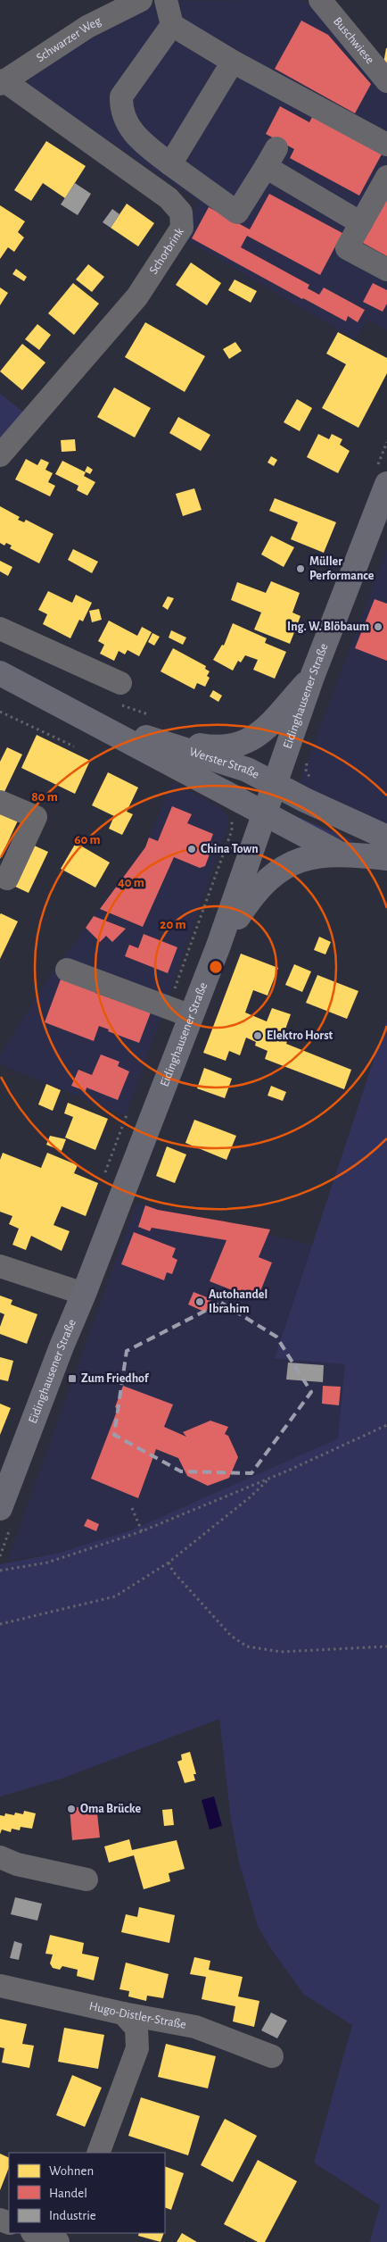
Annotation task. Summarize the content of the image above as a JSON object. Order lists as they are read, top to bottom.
{
  "streets": {
    "main road": ["Eidinghausener Straße", "Werster Straße"],
    "street": [
      "Schwarzer Weg",
      "Buschwiese",
      "Schorbrink",
      "Hugo-Distler-Straße"
    ]
  },
  "crossings": [
    ["Schwarzer Weg", "Schorbrink"],
    ["Eidinghausener Straße", "Werster Straße"]
  ],
  "places": {
    "other": [
      "Müller Performance",
      "Ing. W. Blöbaum",
      "China Town",
      "Elektro Horst",
      "Autohandel Ibrahim",
      "Oma Brücke"
    ],
    "transit": ["Zum Friedhof"]
  },
  "legend": ["Wohnen", "Handel", "Industrie"],
  "rings": [
    "80 m",
    "60 m",
    "40 m",
    "20 m"
  ]
}
